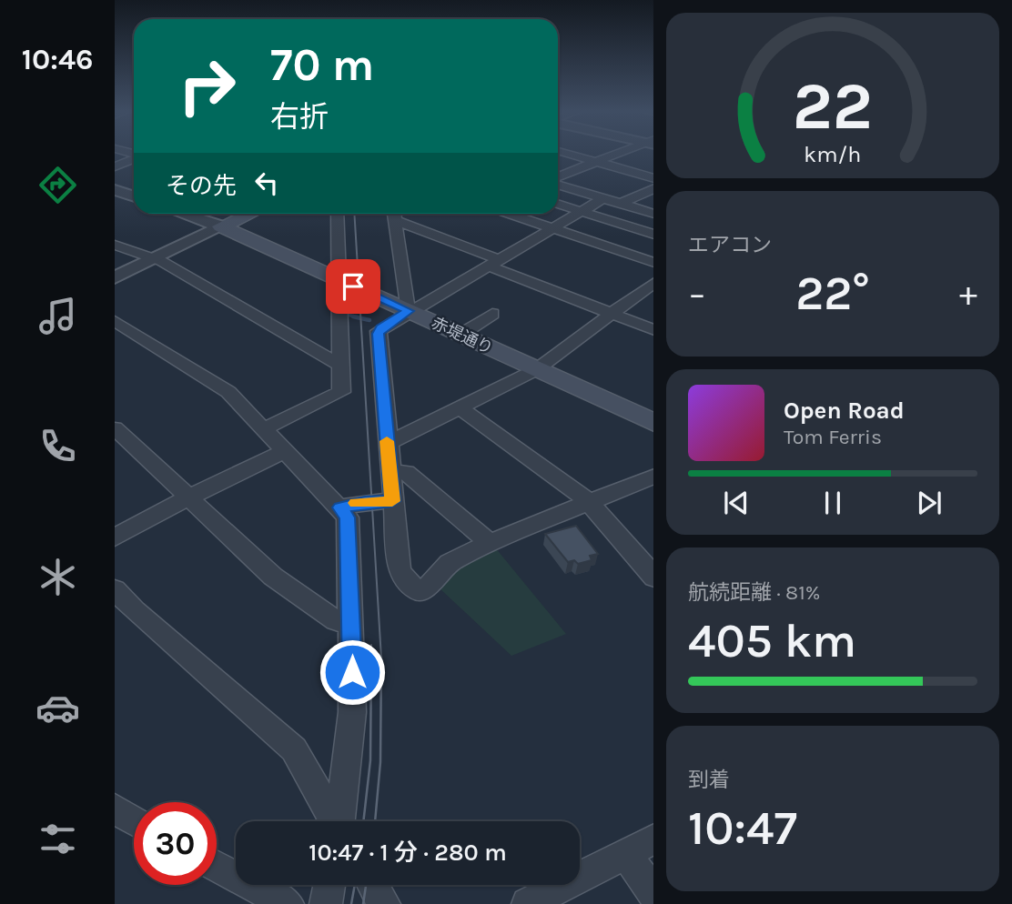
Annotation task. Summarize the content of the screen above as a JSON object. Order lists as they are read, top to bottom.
{
  "streets": {
    "main road": ["赤堤通り"]
  },
  "page": {
    "tabs": "10:46",
    "turn": ["70 m", "右折"],
    "then": "その先",
    "tile": [
      "エアコン",
      ["航続距離 · 81%", "405 km"],
      ["到着", "10:47"]
    ],
    "heat": ["−", "22°", "+"],
    "song": ["Open Road", "Tom Ferris"],
    "limit": "30",
    "trip": "10:47 · 1 分 · 280 m",
    "gauge": ["22", "km/h"]
  }
}
